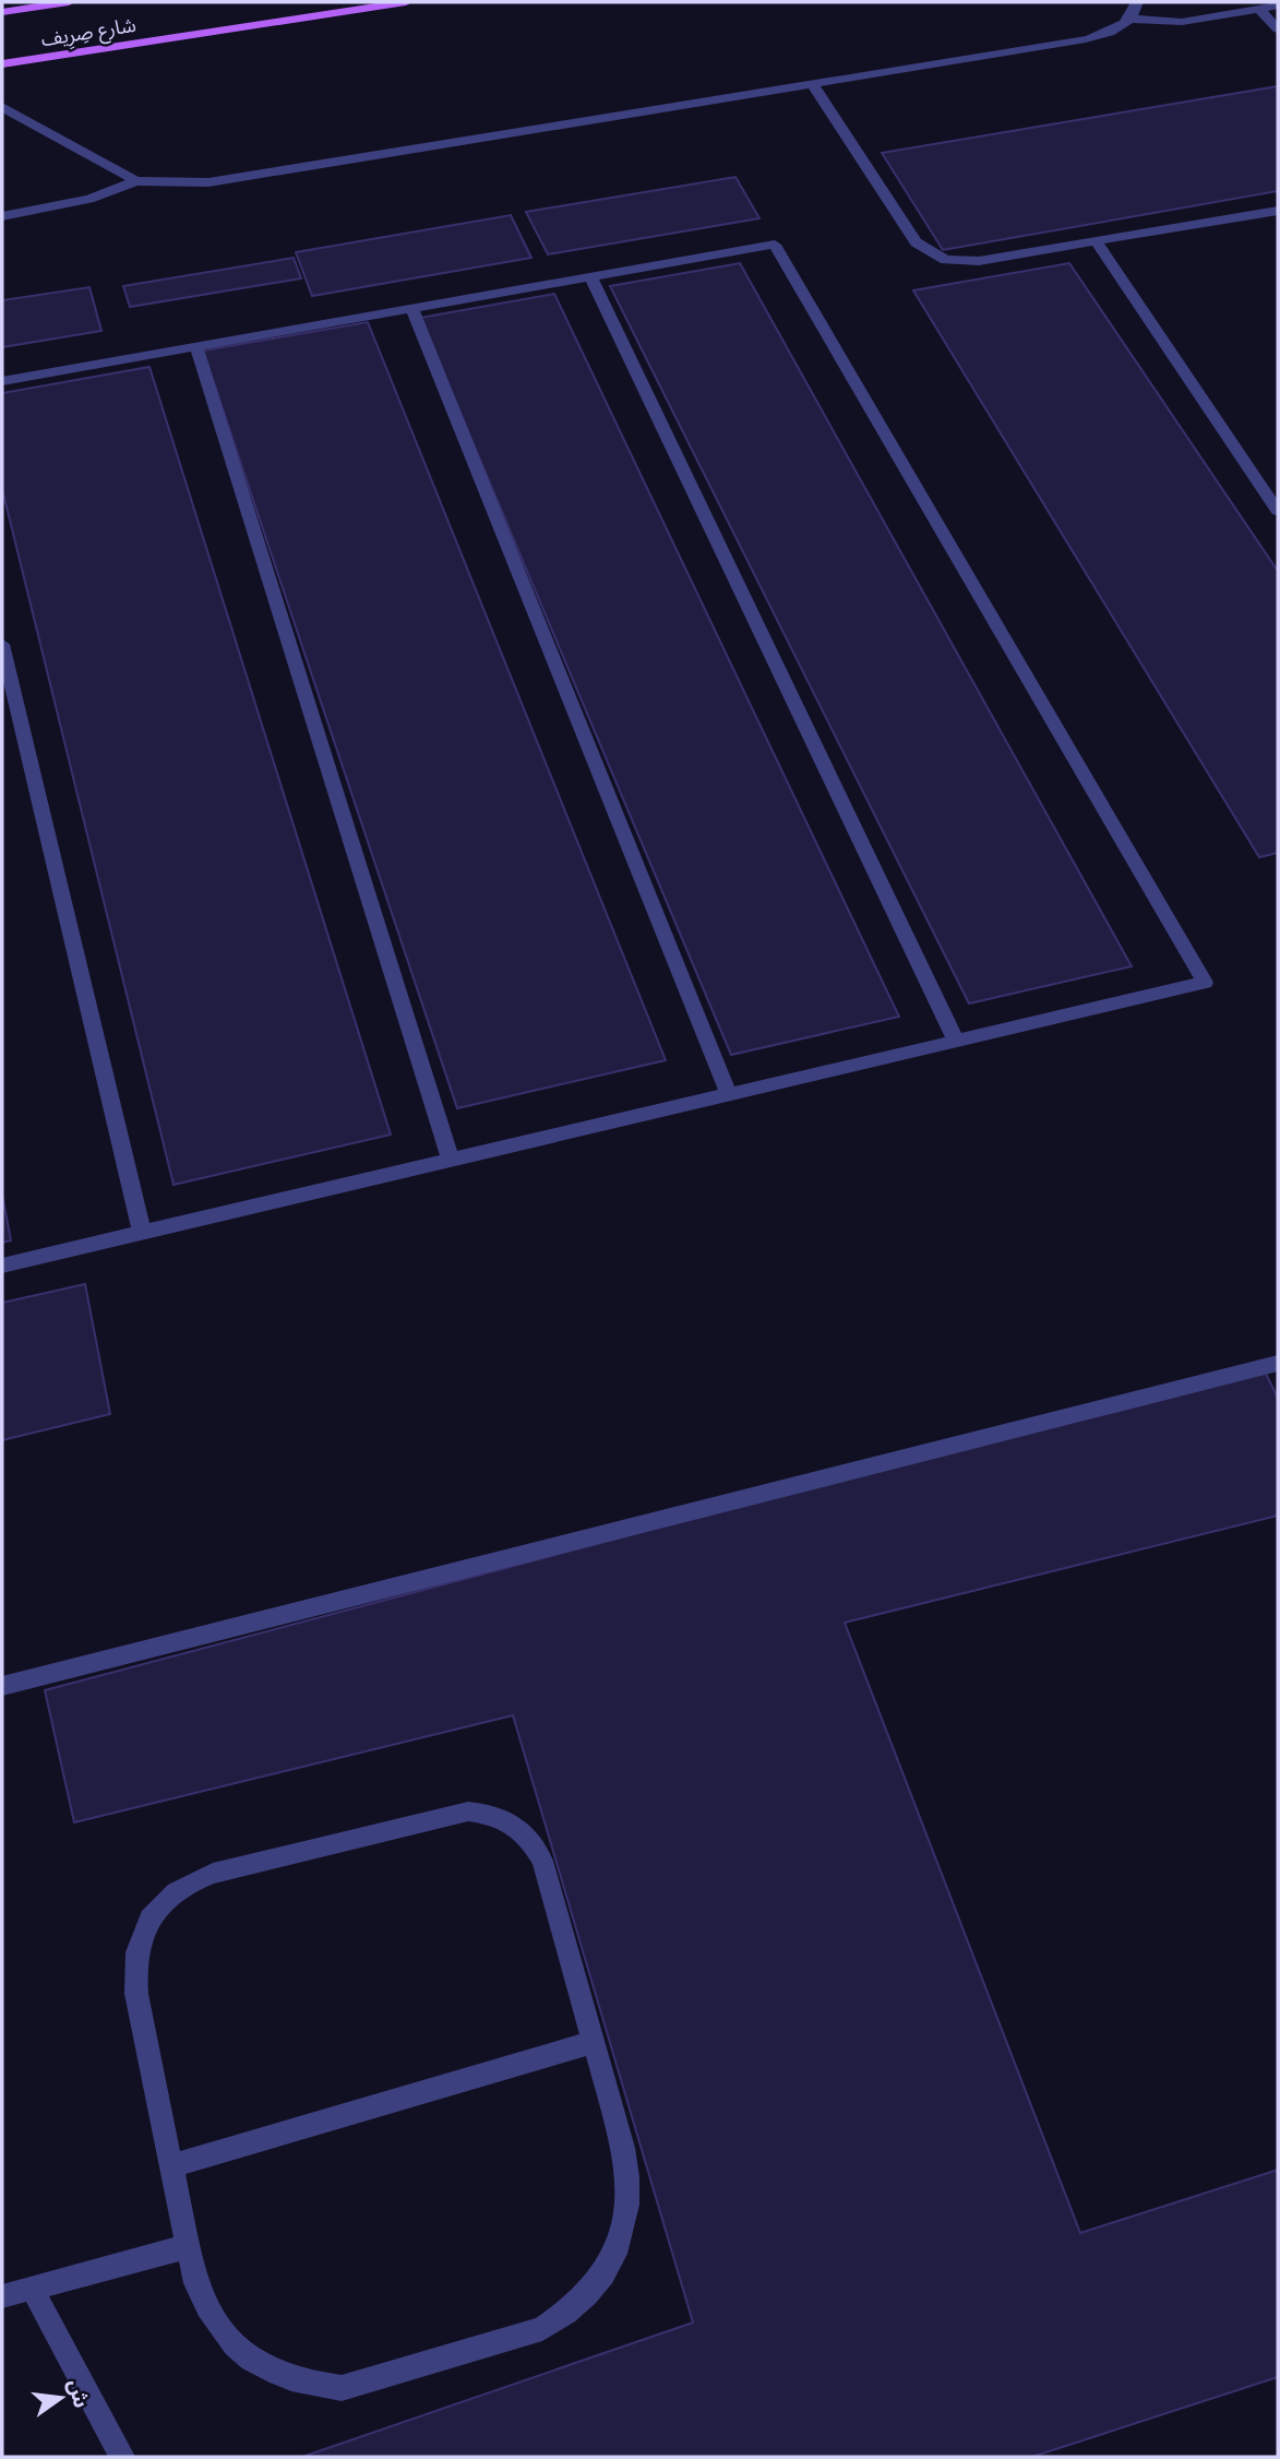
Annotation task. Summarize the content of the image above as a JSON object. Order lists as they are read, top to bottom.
{
  "streets": {
    "main road": ["شارع صِرِيف"]
  },
  "north": "right"
}
